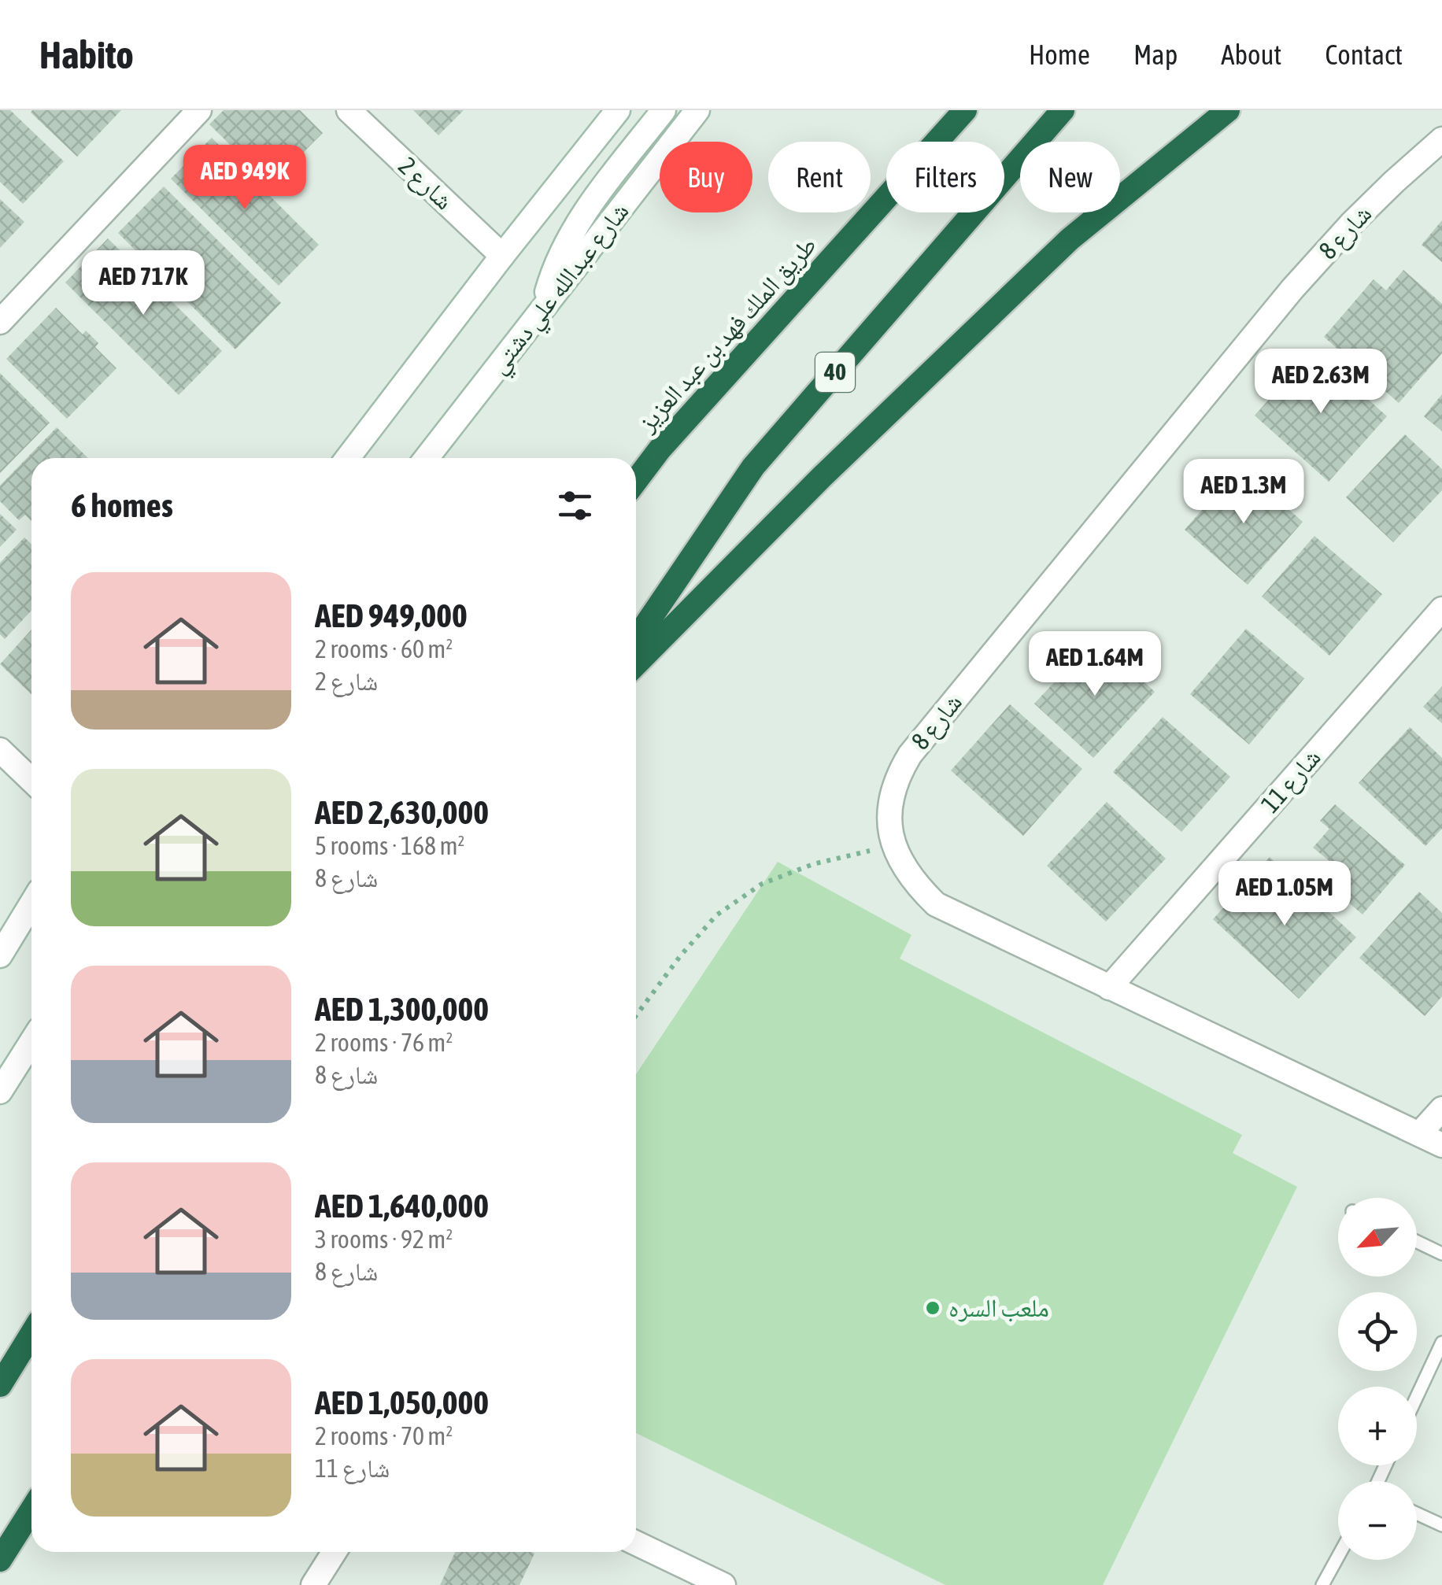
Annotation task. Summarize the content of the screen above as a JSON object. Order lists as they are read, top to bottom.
{
  "streets": {
    "highway": ["طريق الملك فهد بن عبد العزيز", "40"],
    "street": [
      "شارع 2",
      "شارع 8",
      "شارع عبدالله علي دشتي",
      "شارع 11"
    ]
  },
  "crossings": [
    ["شارع 8", "شارع 11"]
  ],
  "places": ["ملعب السره"],
  "north": "bottom left",
  "page": {
    "header": "Habito",
    "nav": [
      "Home",
      "Map",
      "About",
      "Contact"
    ],
    "chip": [
      "Buy",
      "Rent",
      "Filters",
      "New"
    ],
    "price": [
      "AED 949K",
      "AED 717K",
      "AED 2.63M",
      "AED 1.3M",
      "AED 1.64M",
      "AED 1.05M"
    ],
    "heading": "6 homes",
    "list": [
      {
        "name": "AED 949,000",
        "note": "2 rooms · 60 m² · شارع 2"
      },
      {
        "name": "AED 2,630,000",
        "note": "5 rooms · 168 m² · شارع 8"
      },
      {
        "name": "AED 1,300,000",
        "note": "2 rooms · 76 m² · شارع 8"
      },
      {
        "name": "AED 1,640,000",
        "note": "3 rooms · 92 m² · شارع 8"
      },
      {
        "name": "AED 1,050,000",
        "note": "2 rooms · 70 m² · شارع 11"
      }
    ],
    "map_buttons": ["+", "−"]
  }
}
